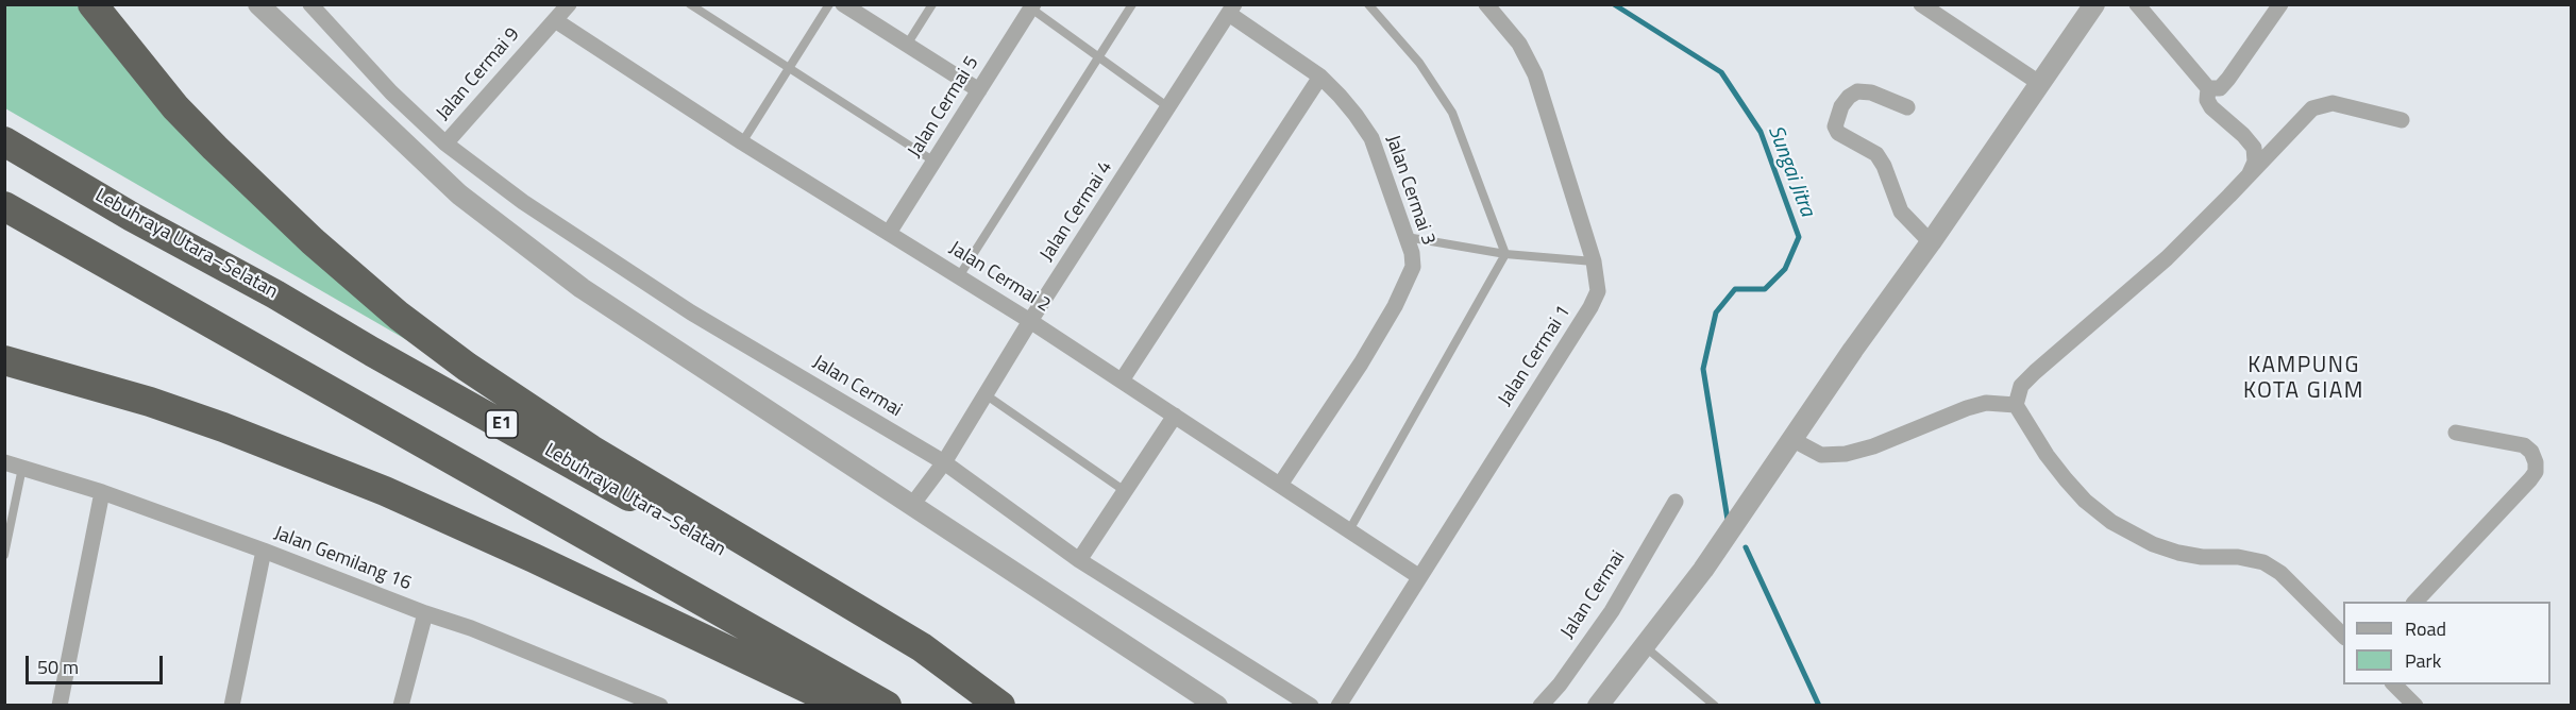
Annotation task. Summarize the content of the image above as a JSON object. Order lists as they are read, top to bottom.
{
  "streets": {
    "highway": ["Lebuhraya Utara–Selatan", "E1"],
    "street": [
      "Jalan Cermai 9",
      "Jalan Cermai 5",
      "Jalan Cermai 3",
      "Jalan Cermai 4",
      "Jalan Cermai 2",
      "Jalan Cermai 1",
      "Jalan Cermai",
      "Jalan Gemilang 16"
    ]
  },
  "crossings": [
    ["Jalan Cermai 9", "Jalan Cermai 2"],
    ["Jalan Cermai 9", "Jalan Cermai"],
    ["Jalan Cermai 5", "Jalan Cermai 2"],
    ["Jalan Cermai 3", "Jalan Cermai 4"],
    ["Jalan Cermai 3", "Jalan Cermai 2"],
    ["Jalan Cermai 4", "Jalan Cermai 2"],
    ["Jalan Cermai 4", "Jalan Cermai"],
    ["Jalan Cermai 2", "Jalan Cermai 1"]
  ],
  "districts": ["KAMPUNG KOTA GIAM"],
  "water": ["Sungai Jitra"],
  "legend": ["Road", "Park"],
  "scale_bar": "50 m"
}
